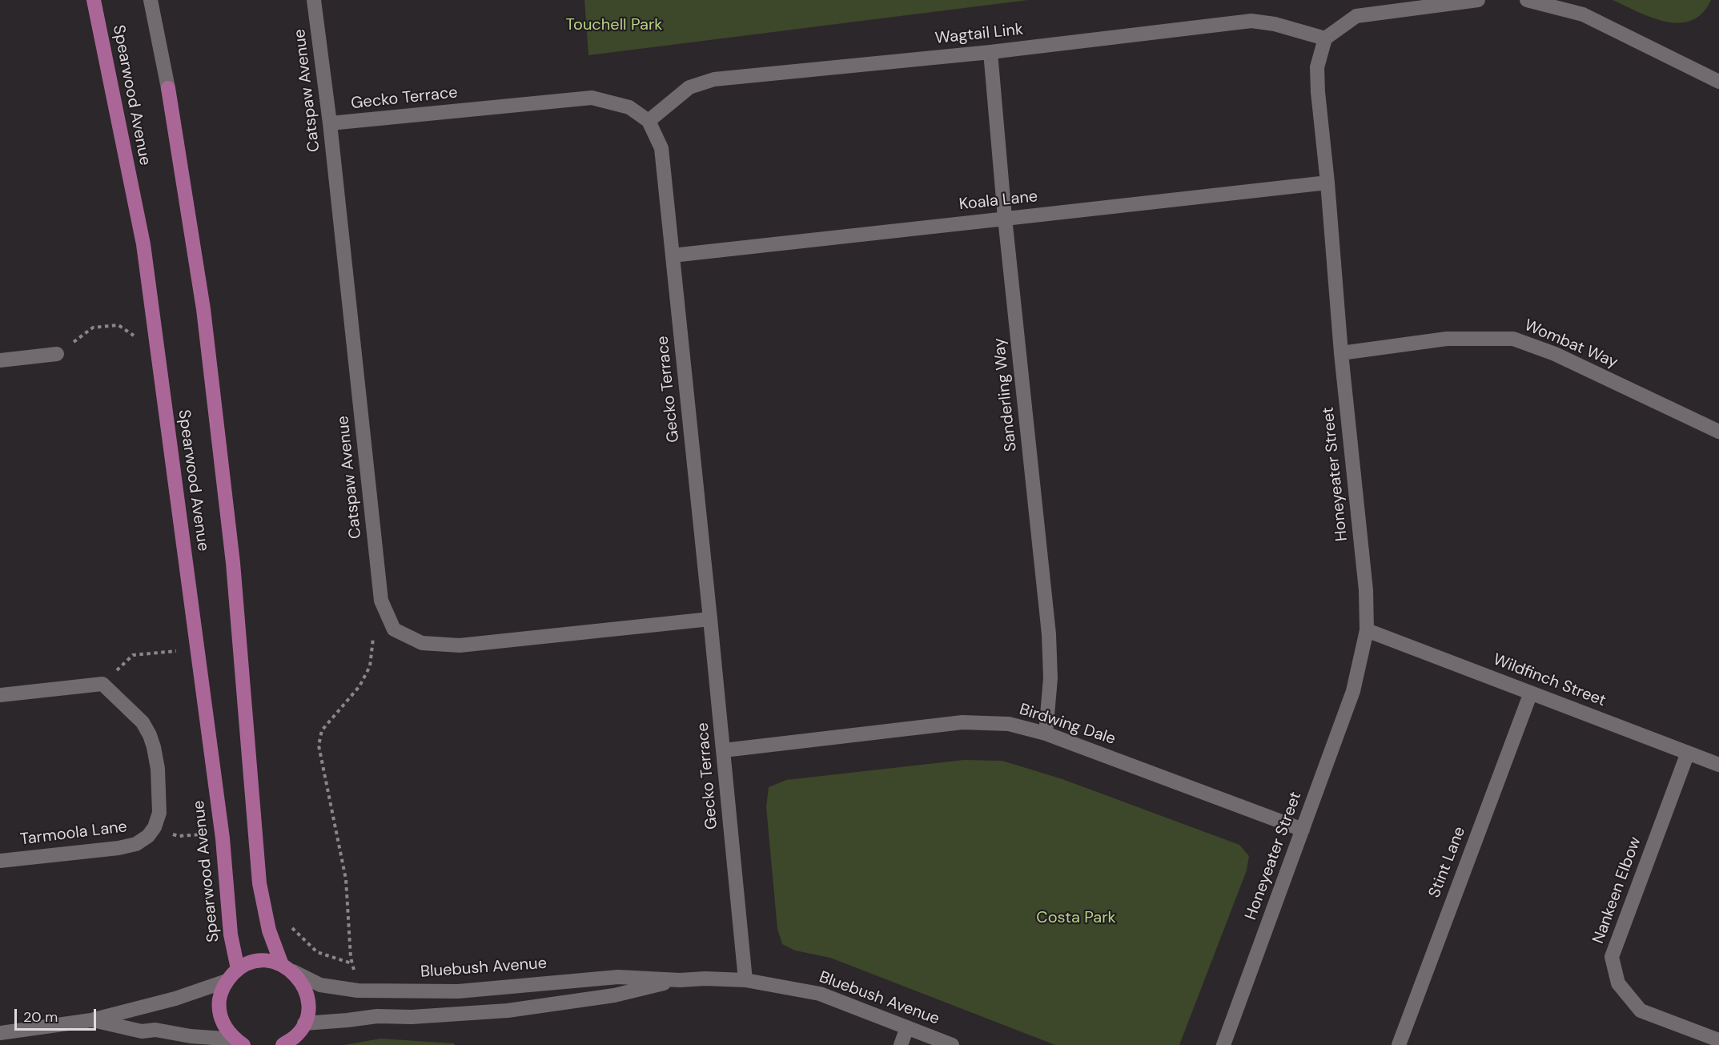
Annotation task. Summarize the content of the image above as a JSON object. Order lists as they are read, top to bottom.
{
  "streets": {
    "main road": ["Spearwood Avenue"],
    "street": [
      "Wagtail Link",
      "Catspaw Avenue",
      "Gecko Terrace",
      "Koala Lane",
      "Wombat Way",
      "Sanderling Way",
      "Honeyeater Street",
      "Wildfinch Street",
      "Birdwing Dale",
      "Tarmoola Lane",
      "Stint Lane",
      "Nankeen Elbow",
      "Bluebush Avenue"
    ]
  },
  "crossings": [
    ["Wagtail Link", "Gecko Terrace"],
    ["Wagtail Link", "Sanderling Way"],
    ["Wagtail Link", "Honeyeater Street"],
    ["Catspaw Avenue", "Gecko Terrace"],
    ["Spearwood Avenue", "Bluebush Avenue"],
    ["Gecko Terrace", "Koala Lane"],
    ["Gecko Terrace", "Birdwing Dale"],
    ["Gecko Terrace", "Bluebush Avenue"],
    ["Koala Lane", "Sanderling Way"],
    ["Koala Lane", "Honeyeater Street"],
    ["Wombat Way", "Honeyeater Street"],
    ["Sanderling Way", "Birdwing Dale"],
    ["Honeyeater Street", "Wildfinch Street"],
    ["Honeyeater Street", "Birdwing Dale"],
    ["Wildfinch Street", "Stint Lane"],
    ["Wildfinch Street", "Nankeen Elbow"]
  ],
  "parks": ["Touchell Park", "Costa Park"],
  "scale_bar": "20 m"
}
